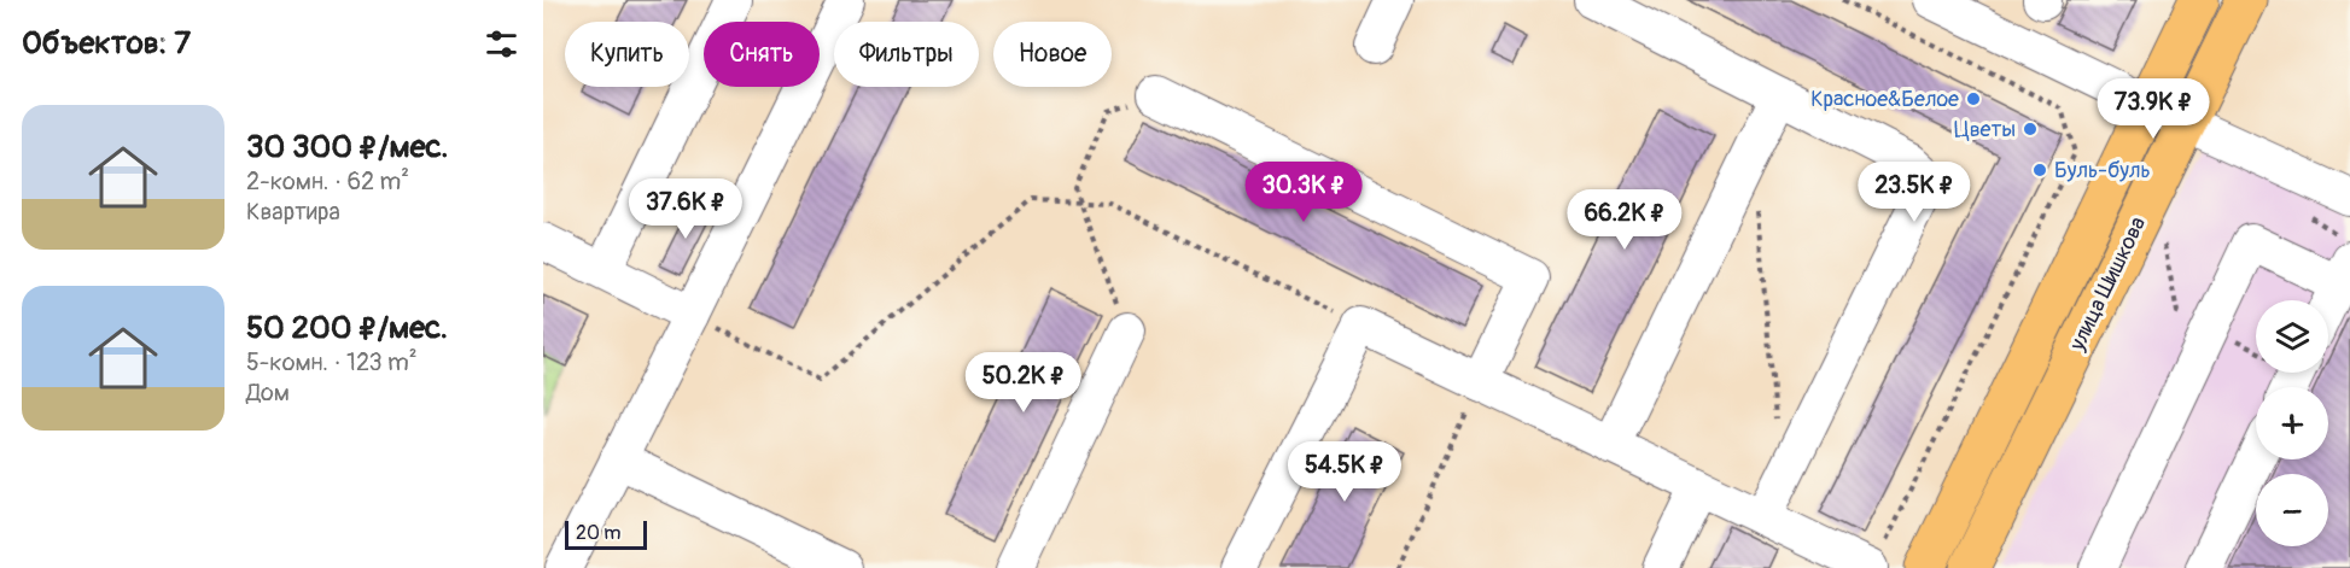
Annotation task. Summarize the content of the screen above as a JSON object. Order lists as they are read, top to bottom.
{
  "streets": {
    "main road": ["улица Шишкова"]
  },
  "places": ["Красное&Белое", "Цветы", "Буль-буль"],
  "scale_bar": "20 m",
  "page": {
    "heading": "Объектов: 7",
    "chip": [
      "Купить",
      "Снять",
      "Фильтры",
      "Новое"
    ],
    "price": [
      "73.9K ₽",
      "30.3K ₽",
      "23.5K ₽",
      "37.6K ₽",
      "66.2K ₽",
      "50.2K ₽",
      "54.5K ₽"
    ],
    "list": [
      {
        "name": "30 300 ₽/мес.",
        "note": "2-комн. · 62 m² · Квартира"
      },
      {
        "name": "50 200 ₽/мес.",
        "note": "5-комн. · 123 m² · Дом"
      }
    ],
    "map_buttons": ["+", "−"],
    "scale": "20 m"
  }
}
